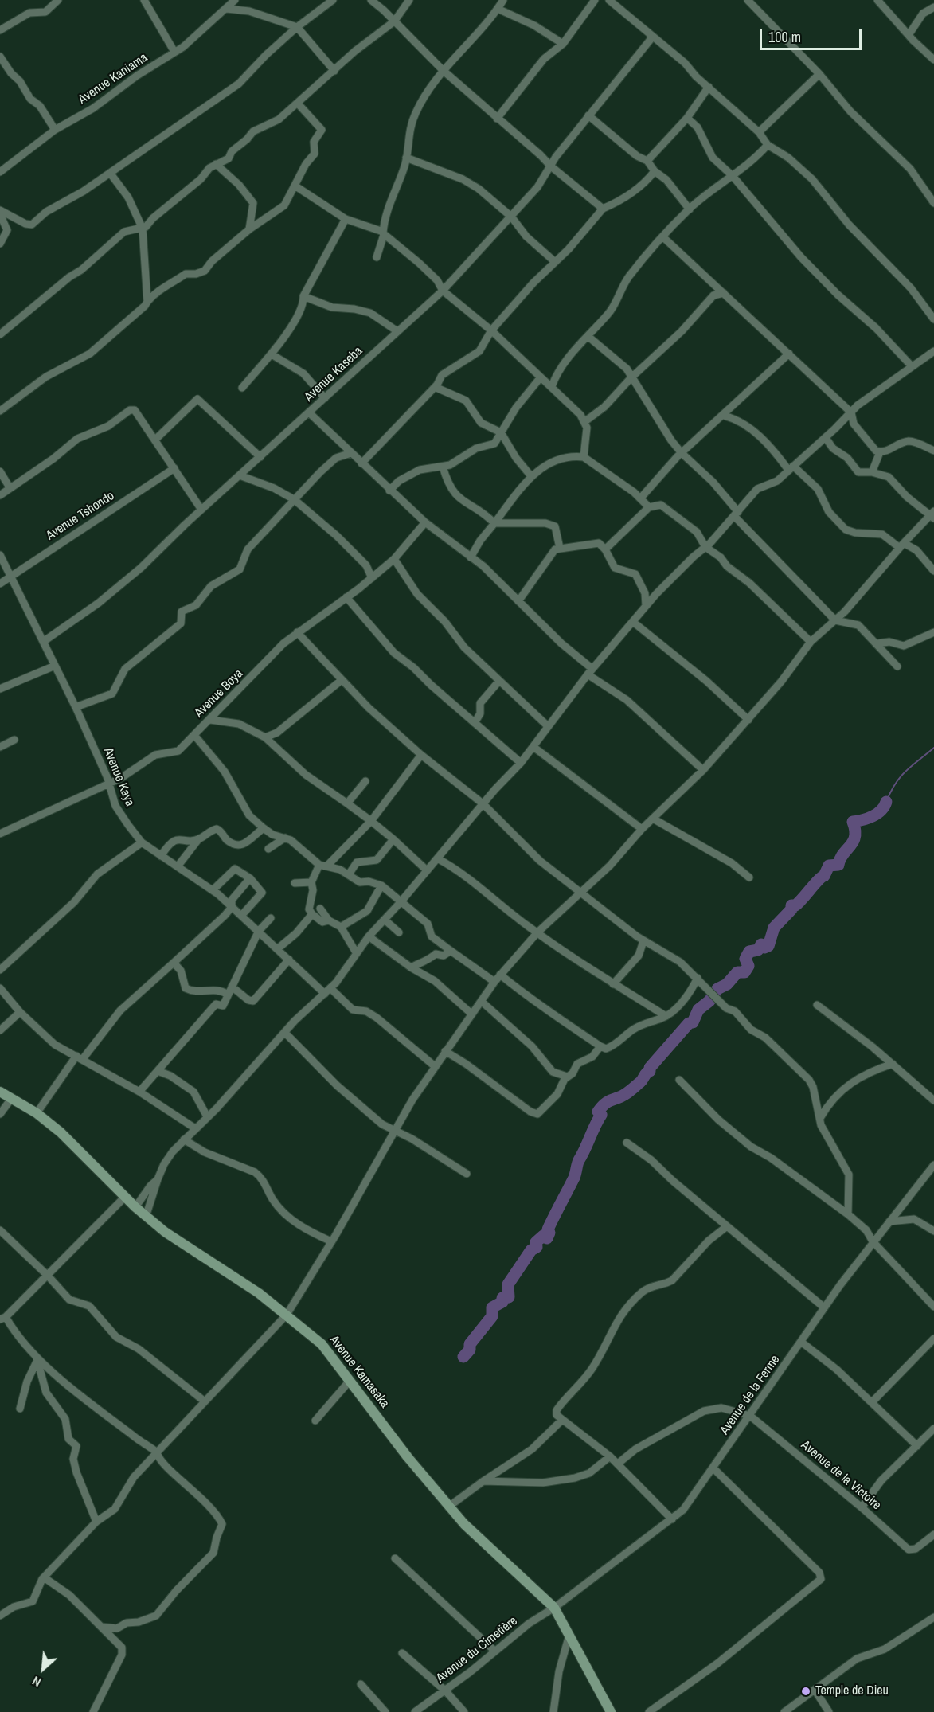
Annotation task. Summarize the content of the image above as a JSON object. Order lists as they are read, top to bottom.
{
  "streets": {
    "street": [
      "Avenue Kaniama",
      "Avenue Kaseba",
      "Avenue Tshondo",
      "Avenue Boya",
      "Avenue Kaya",
      "Avenue Kamasaka",
      "Avenue de la Ferme",
      "Avenue de la Victoire",
      "Avenue du Cimetière"
    ]
  },
  "crossings": [
    ["Avenue Kaseba", "Avenue Kaya"],
    ["Avenue Tshondo", "Avenue Kaya"],
    ["Avenue Boya", "Avenue Kaya"],
    ["Avenue Kamasaka", "Avenue de la Ferme"],
    ["Avenue Kamasaka", "Avenue du Cimetière"],
    ["Avenue de la Ferme", "Avenue de la Victoire"],
    ["Avenue de la Ferme", "Avenue du Cimetière"]
  ],
  "places": ["Temple de Dieu"],
  "scale_bar": "100 m",
  "north": "bottom left"
}
